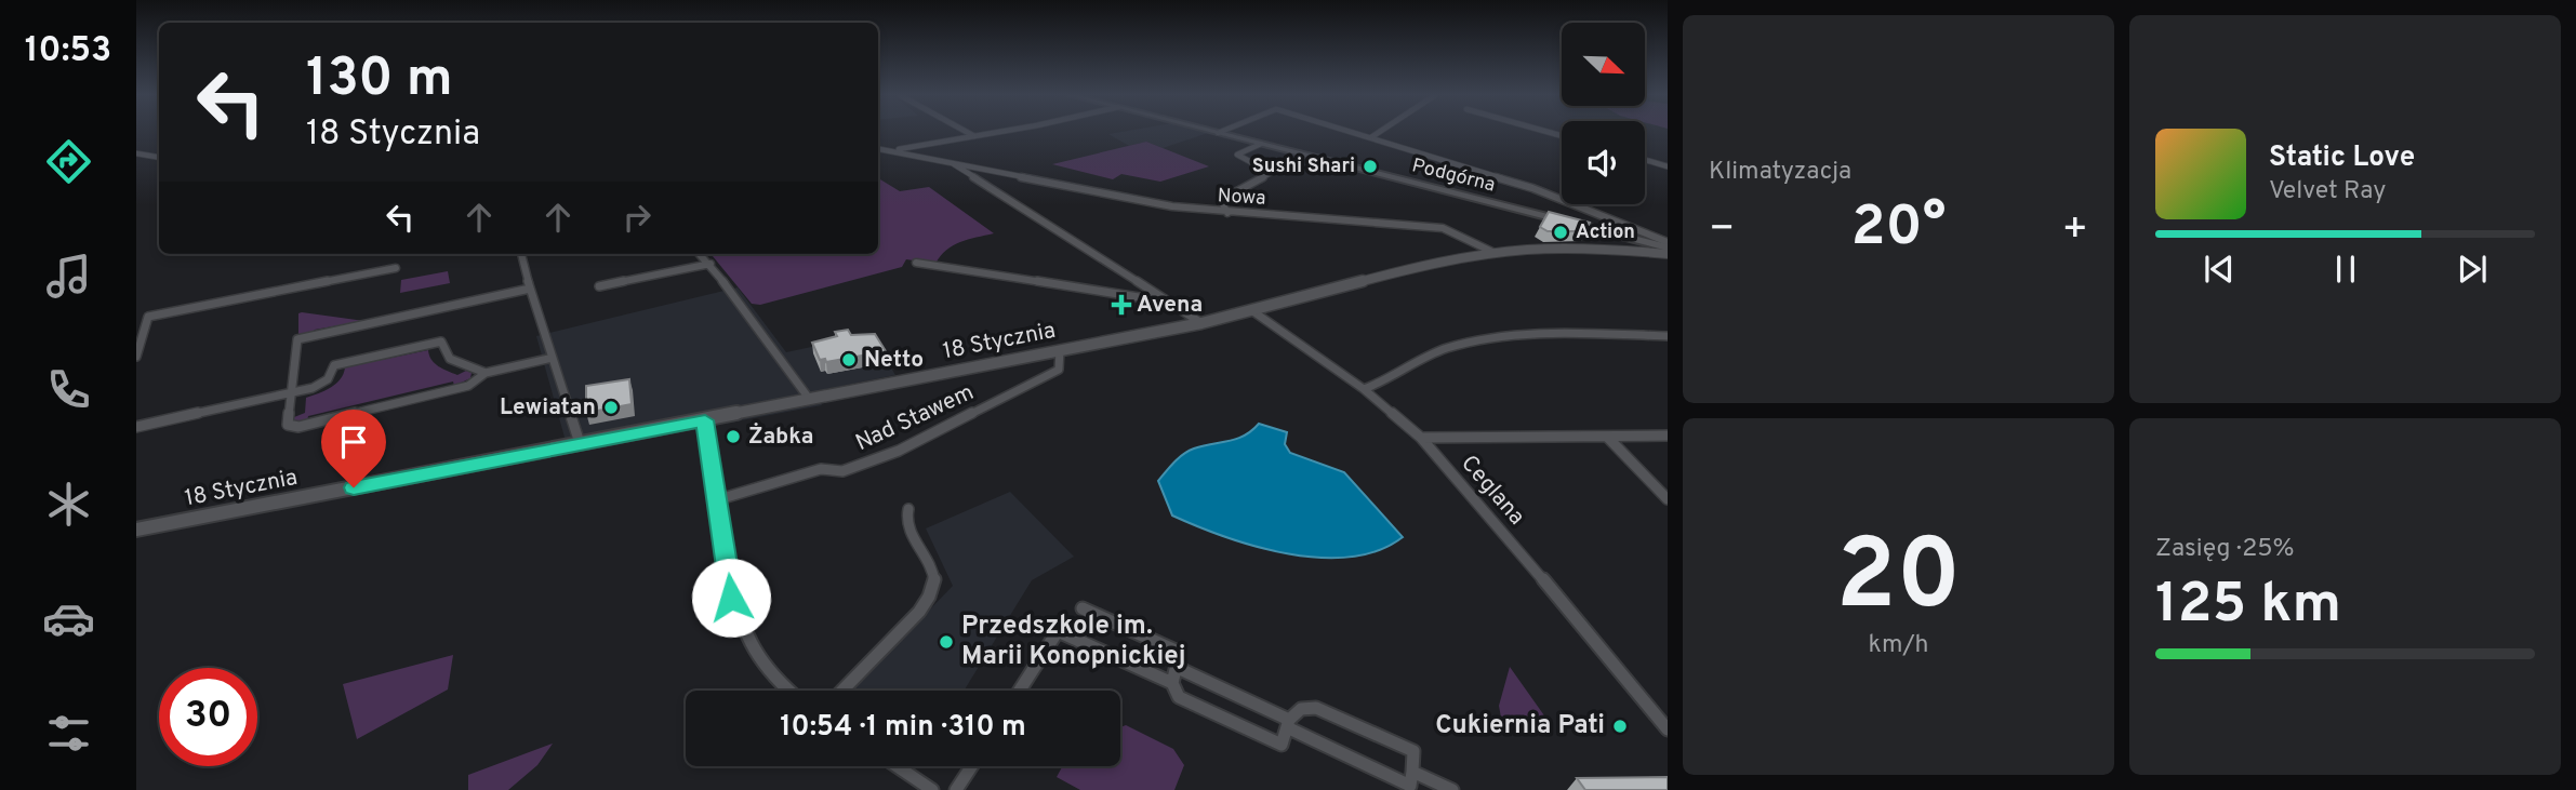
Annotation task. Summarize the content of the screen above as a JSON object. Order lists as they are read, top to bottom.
{
  "streets": {
    "main road": ["Podgórna"],
    "street": [
      "Nowa",
      "18 Stycznia",
      "Nad Stawem",
      "Ceglana"
    ]
  },
  "crossings": [
    ["Podgórna", "18 Stycznia"],
    ["Nowa", "18 Stycznia"],
    ["18 Stycznia", "Nad Stawem"],
    ["18 Stycznia", "Ceglana"]
  ],
  "places": {
    "other": [
      "Sushi Shari",
      "Action",
      "Netto",
      "Lewiatan",
      "Żabka",
      "Przedszkole im. Marii Konopnickiej",
      "Cukiernia Pati"
    ],
    "health": ["Avena"]
  },
  "north": "bottom right",
  "page": {
    "tabs": "10:53",
    "tile": [
      "Klimatyzacja",
      ["20", "km/h"],
      ["Zasięg · 25%", "125 km"]
    ],
    "turn": ["130 m", "18 Stycznia"],
    "song": ["Static Love", "Velvet Ray"],
    "heat": ["−", "20°", "+"],
    "limit": "30",
    "trip": "10:54 · 1 min · 310 m"
  }
}
